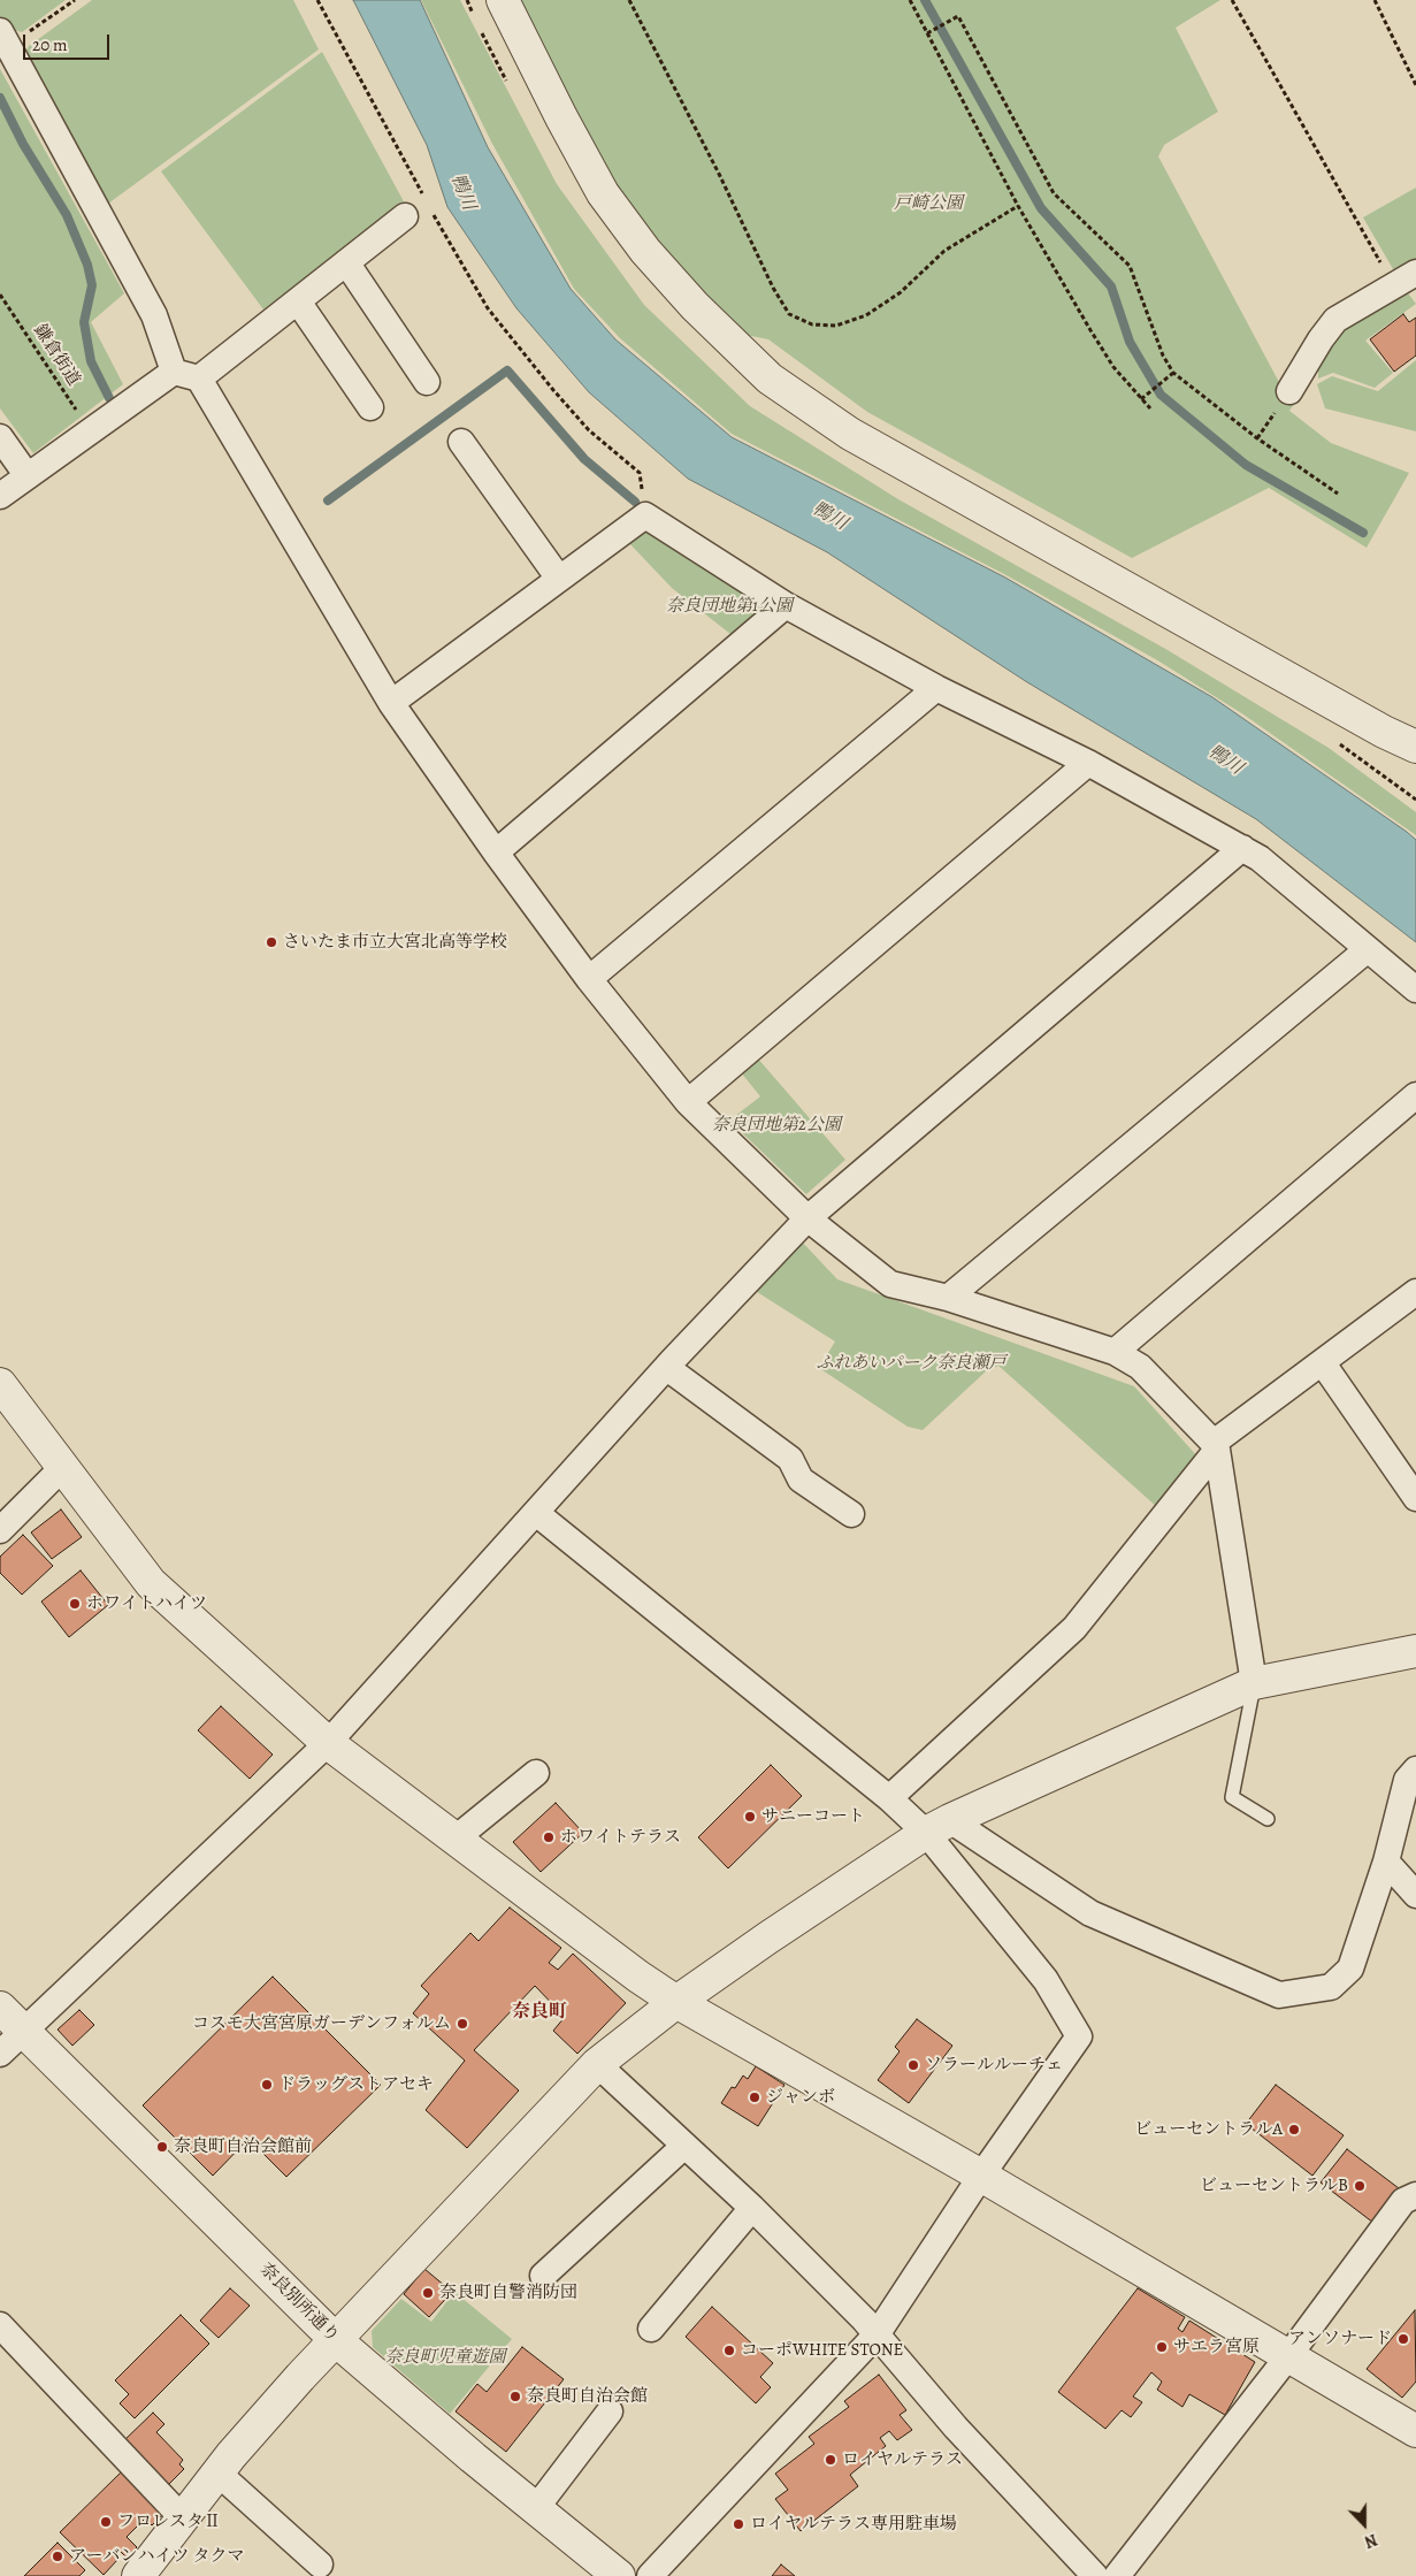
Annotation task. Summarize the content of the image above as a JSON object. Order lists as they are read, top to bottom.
{
  "streets": {
    "street": ["奈良別所通り"],
    "path": ["鎌倉街道"]
  },
  "districts": ["奈良町"],
  "water": ["鴨川"],
  "parks": [
    "戸崎公園",
    "奈良団地第1公園",
    "奈良団地第2公園",
    "ふれあいパーク奈良瀬戸",
    "奈良町児童遊園"
  ],
  "places": [
    "さいたま市立大宮北高等学校",
    "ホワイトハイツ",
    "サニーコート",
    "ホワイトテラス",
    "コスモ大宮宮原ガーデンフォルム",
    "ソラールルーチェ",
    "ドラッグストアセキ",
    "ジャンボ",
    "ビューセントラルA",
    "奈良町自治会館前",
    "ビューセントラルB",
    "奈良町自警消防団",
    "アンソナード",
    "サエラ宮原",
    "コーポWHITE STONE",
    "奈良町自治会館",
    "ロイヤルテラス",
    "フロレスタⅡ",
    "ロイヤルテラス専用駐車場",
    "アーバンハイツ タクマ"
  ],
  "scale_bar": "20 m",
  "north": "bottom"
}
